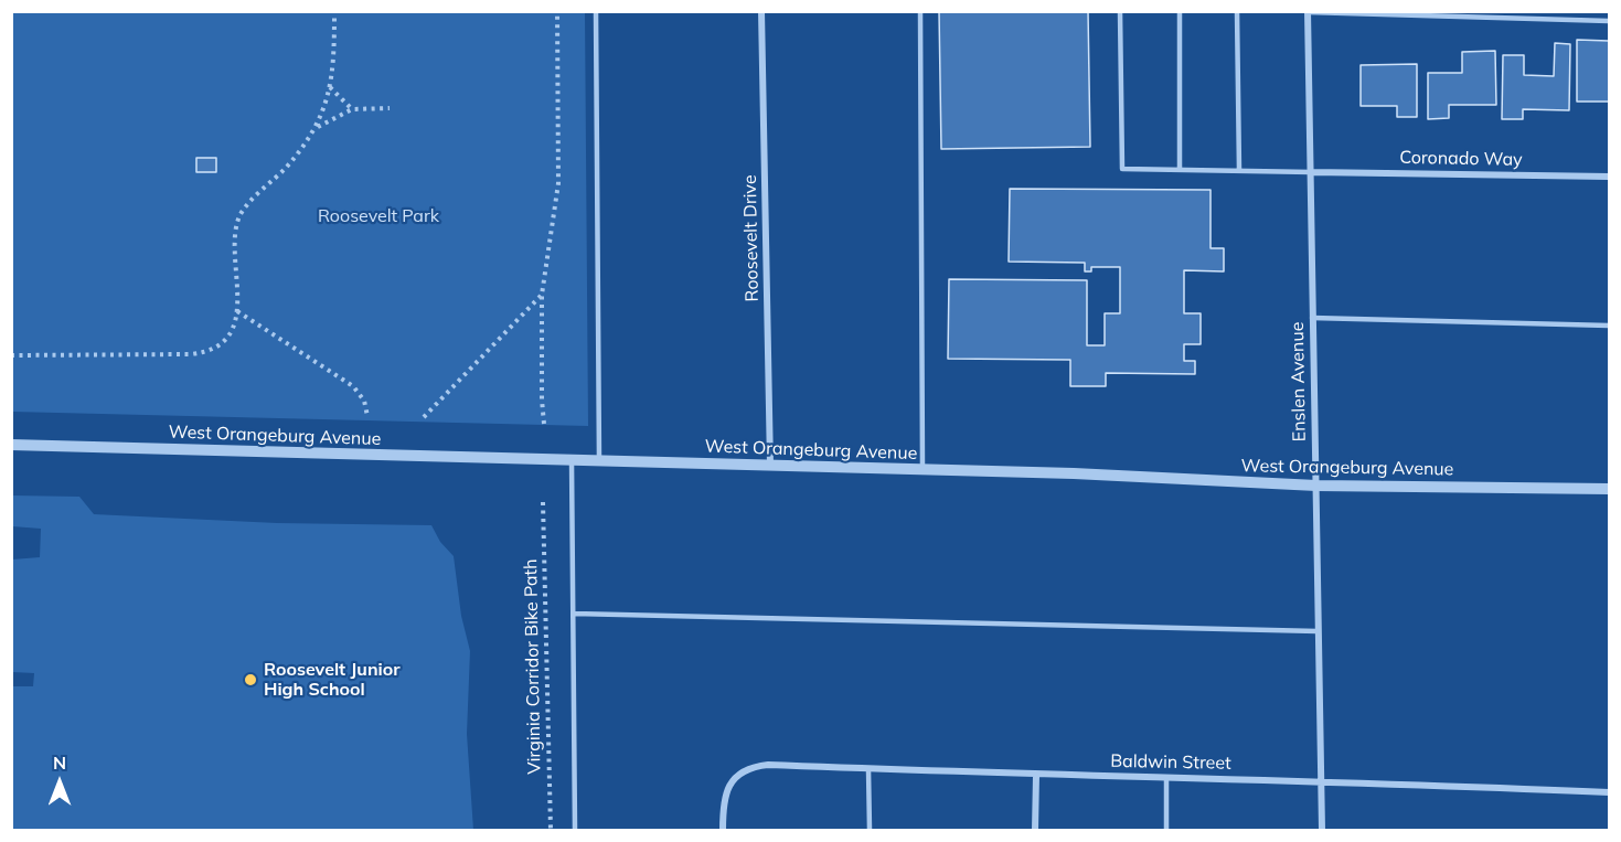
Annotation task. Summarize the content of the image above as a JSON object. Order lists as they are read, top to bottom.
{
  "streets": {
    "street": [
      "Coronado Way",
      "Roosevelt Drive",
      "Enslen Avenue",
      "West Orangeburg Avenue",
      "Baldwin Street"
    ],
    "path": ["Virginia Corridor Bike Path"]
  },
  "crossings": [
    ["Coronado Way", "Enslen Avenue"],
    ["Roosevelt Drive", "West Orangeburg Avenue"],
    ["Enslen Avenue", "West Orangeburg Avenue"],
    ["Enslen Avenue", "Baldwin Street"]
  ],
  "parks": ["Roosevelt Park"],
  "places": ["Roosevelt Junior High School"],
  "north": "top"
}
